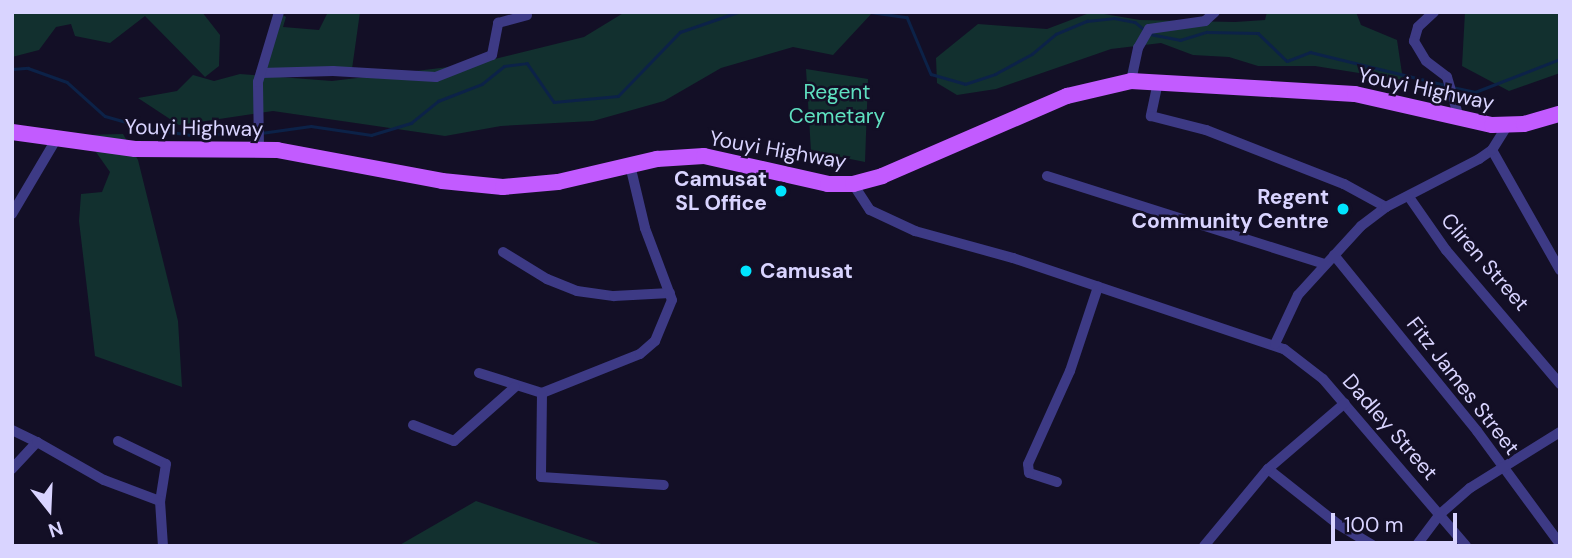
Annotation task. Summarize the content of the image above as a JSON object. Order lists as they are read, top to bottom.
{
  "streets": {
    "main road": ["Youyi Highway"],
    "street": ["Cliren Street", "Fitz James Street", "Dadley Street"]
  },
  "crossings": [
    ["Youyi Highway", "Dadley Street"]
  ],
  "parks": ["Regent Cemetary"],
  "places": ["Camusat SL Office", "Regent Community Centre", "Camusat"],
  "scale_bar": "100 m",
  "north": "bottom"
}
